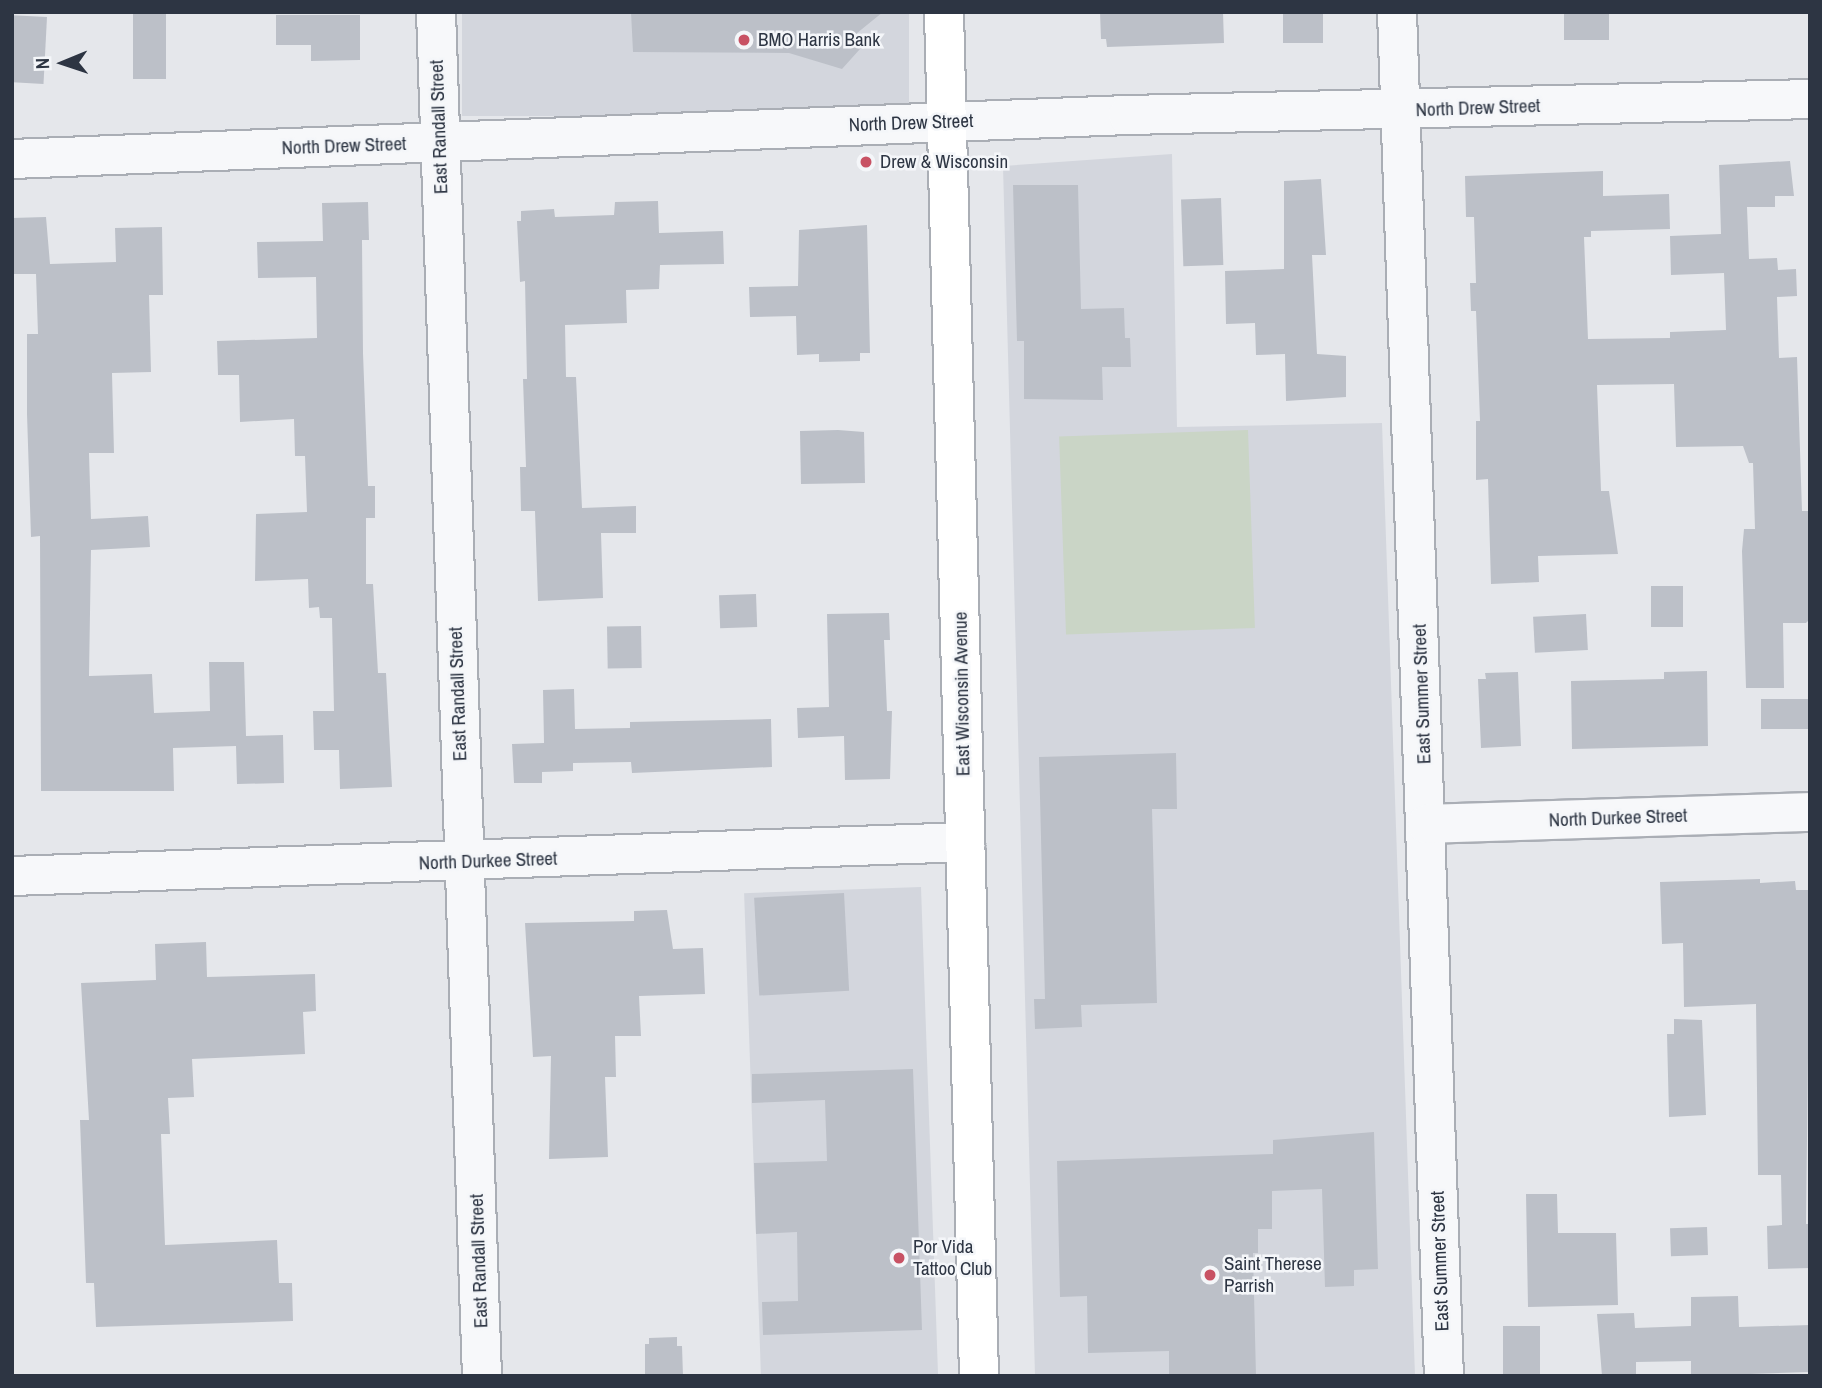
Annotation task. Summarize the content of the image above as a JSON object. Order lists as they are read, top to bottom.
{
  "streets": {
    "main road": ["East Wisconsin Avenue"],
    "street": [
      "North Drew Street",
      "East Randall Street",
      "East Summer Street",
      "North Durkee Street"
    ]
  },
  "crossings": [
    ["North Drew Street", "East Randall Street"],
    ["North Drew Street", "East Wisconsin Avenue"],
    ["North Drew Street", "East Summer Street"],
    ["East Randall Street", "North Durkee Street"],
    ["East Wisconsin Avenue", "North Durkee Street"],
    ["East Summer Street", "North Durkee Street"]
  ],
  "places": [
    "BMO Harris Bank",
    "Drew & Wisconsin",
    "Por Vida Tattoo Club",
    "Saint Therese Parrish"
  ],
  "north": "left"
}
